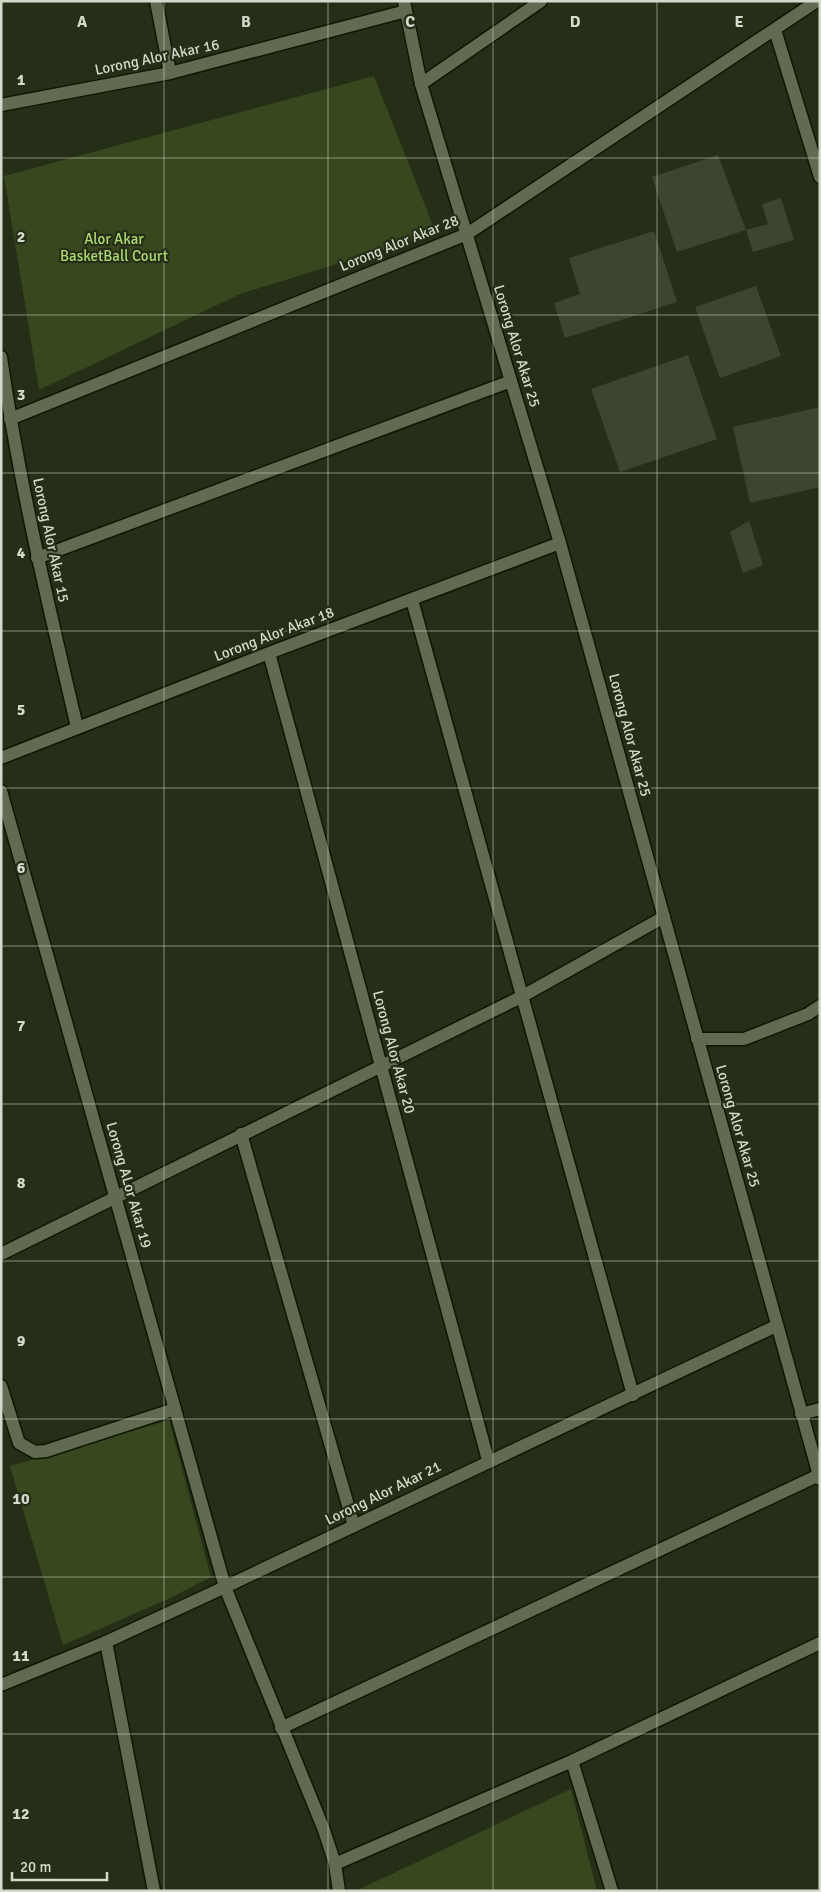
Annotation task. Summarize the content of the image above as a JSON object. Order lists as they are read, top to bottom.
{
  "streets": {
    "street": [
      "Lorong Alor Akar 16",
      "Lorong Alor Akar 28",
      "Lorong Alor Akar 25",
      "Lorong Alor Akar 15",
      "Lorong Alor Akar 18",
      "Lorong Alor Akar 20",
      "Lorong ALor Akar 19",
      "Lorong Alor Akar 21"
    ]
  },
  "crossings": [
    ["Lorong Alor Akar 16", "Lorong Alor Akar 25"],
    ["Lorong Alor Akar 28", "Lorong Alor Akar 25"],
    ["Lorong Alor Akar 28", "Lorong Alor Akar 15"],
    ["Lorong Alor Akar 25", "Lorong Alor Akar 18"],
    ["Lorong Alor Akar 25", "Lorong Alor Akar 21"],
    ["Lorong Alor Akar 15", "Lorong Alor Akar 18"],
    ["Lorong Alor Akar 18", "Lorong Alor Akar 20"],
    ["Lorong Alor Akar 20", "Lorong Alor Akar 21"],
    ["Lorong ALor Akar 19", "Lorong Alor Akar 21"]
  ],
  "parks": ["Alor Akar BasketBall Court"],
  "scale_bar": "20 m",
  "grid": {
    "columns": [
      "A",
      "B",
      "C",
      "D",
      "E"
    ],
    "rows": [
      "1",
      "2",
      "3",
      "4",
      "5",
      "6",
      "7",
      "8",
      "9",
      "10",
      "11",
      "12"
    ]
  }
}
